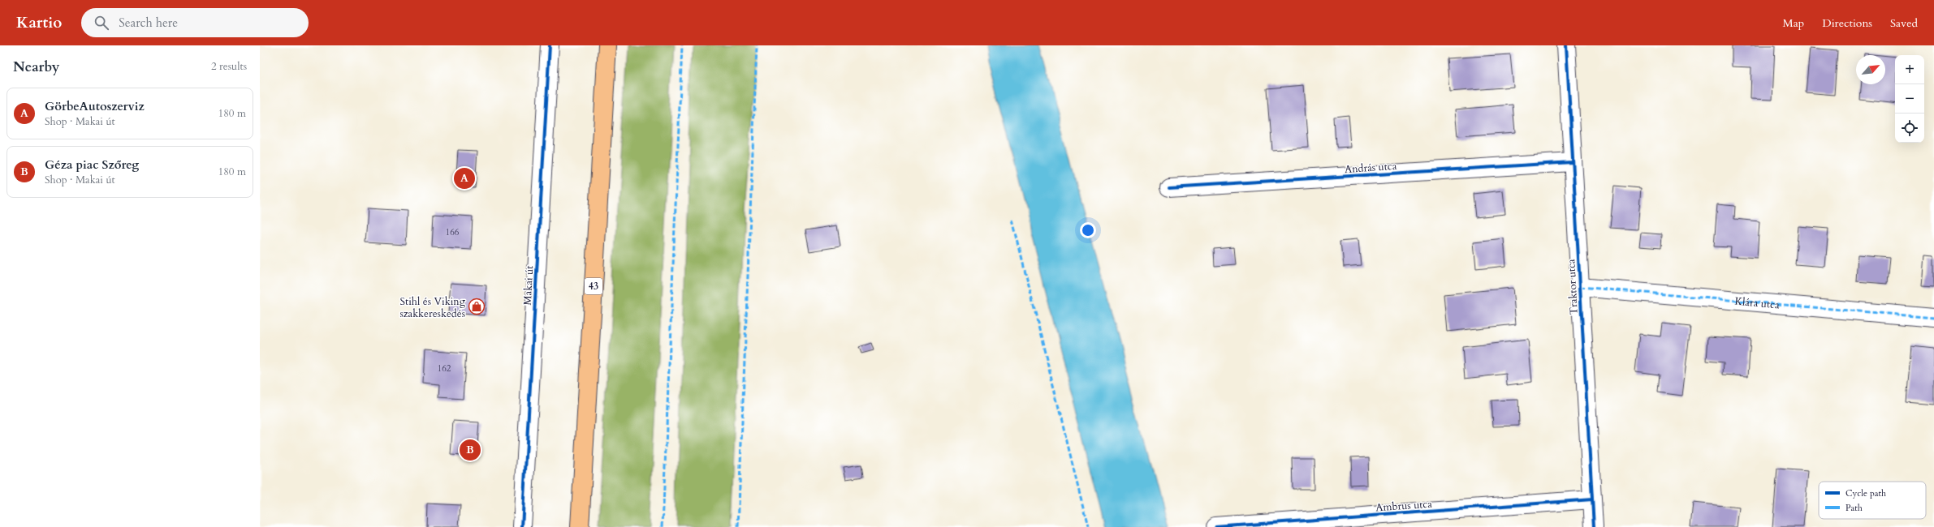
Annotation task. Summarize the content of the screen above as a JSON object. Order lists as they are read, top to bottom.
{
  "streets": {
    "main road": ["43"],
    "street": [
      "András utca",
      "Makai út",
      "Traktor utca",
      "Klára utca",
      "Ambrus utca"
    ]
  },
  "crossings": [
    ["András utca", "Traktor utca"],
    ["Traktor utca", "Klára utca"],
    ["Traktor utca", "Ambrus utca"]
  ],
  "places": {
    "shop": ["Stihl és Viking szakkereskedés"]
  },
  "house_numbers": ["166", "162"],
  "legend": ["Cycle path", "Path"],
  "north": "top right",
  "page": {
    "header": "Kartio",
    "search": "Search here",
    "nav": ["Map", "Directions", "Saved"],
    "heading": ["Nearby", "2 results"],
    "map_buttons": ["+", "−"],
    "list": [
      {
        "mark": "A",
        "name": "GörbeAutoszerviz",
        "note": "Shop · Makai út",
        "value": "180 m"
      },
      {
        "mark": "B",
        "name": "Géza piac Szőreg",
        "note": "Shop · Makai út",
        "value": "180 m"
      }
    ],
    "pins": ["A", "B"]
  }
}
